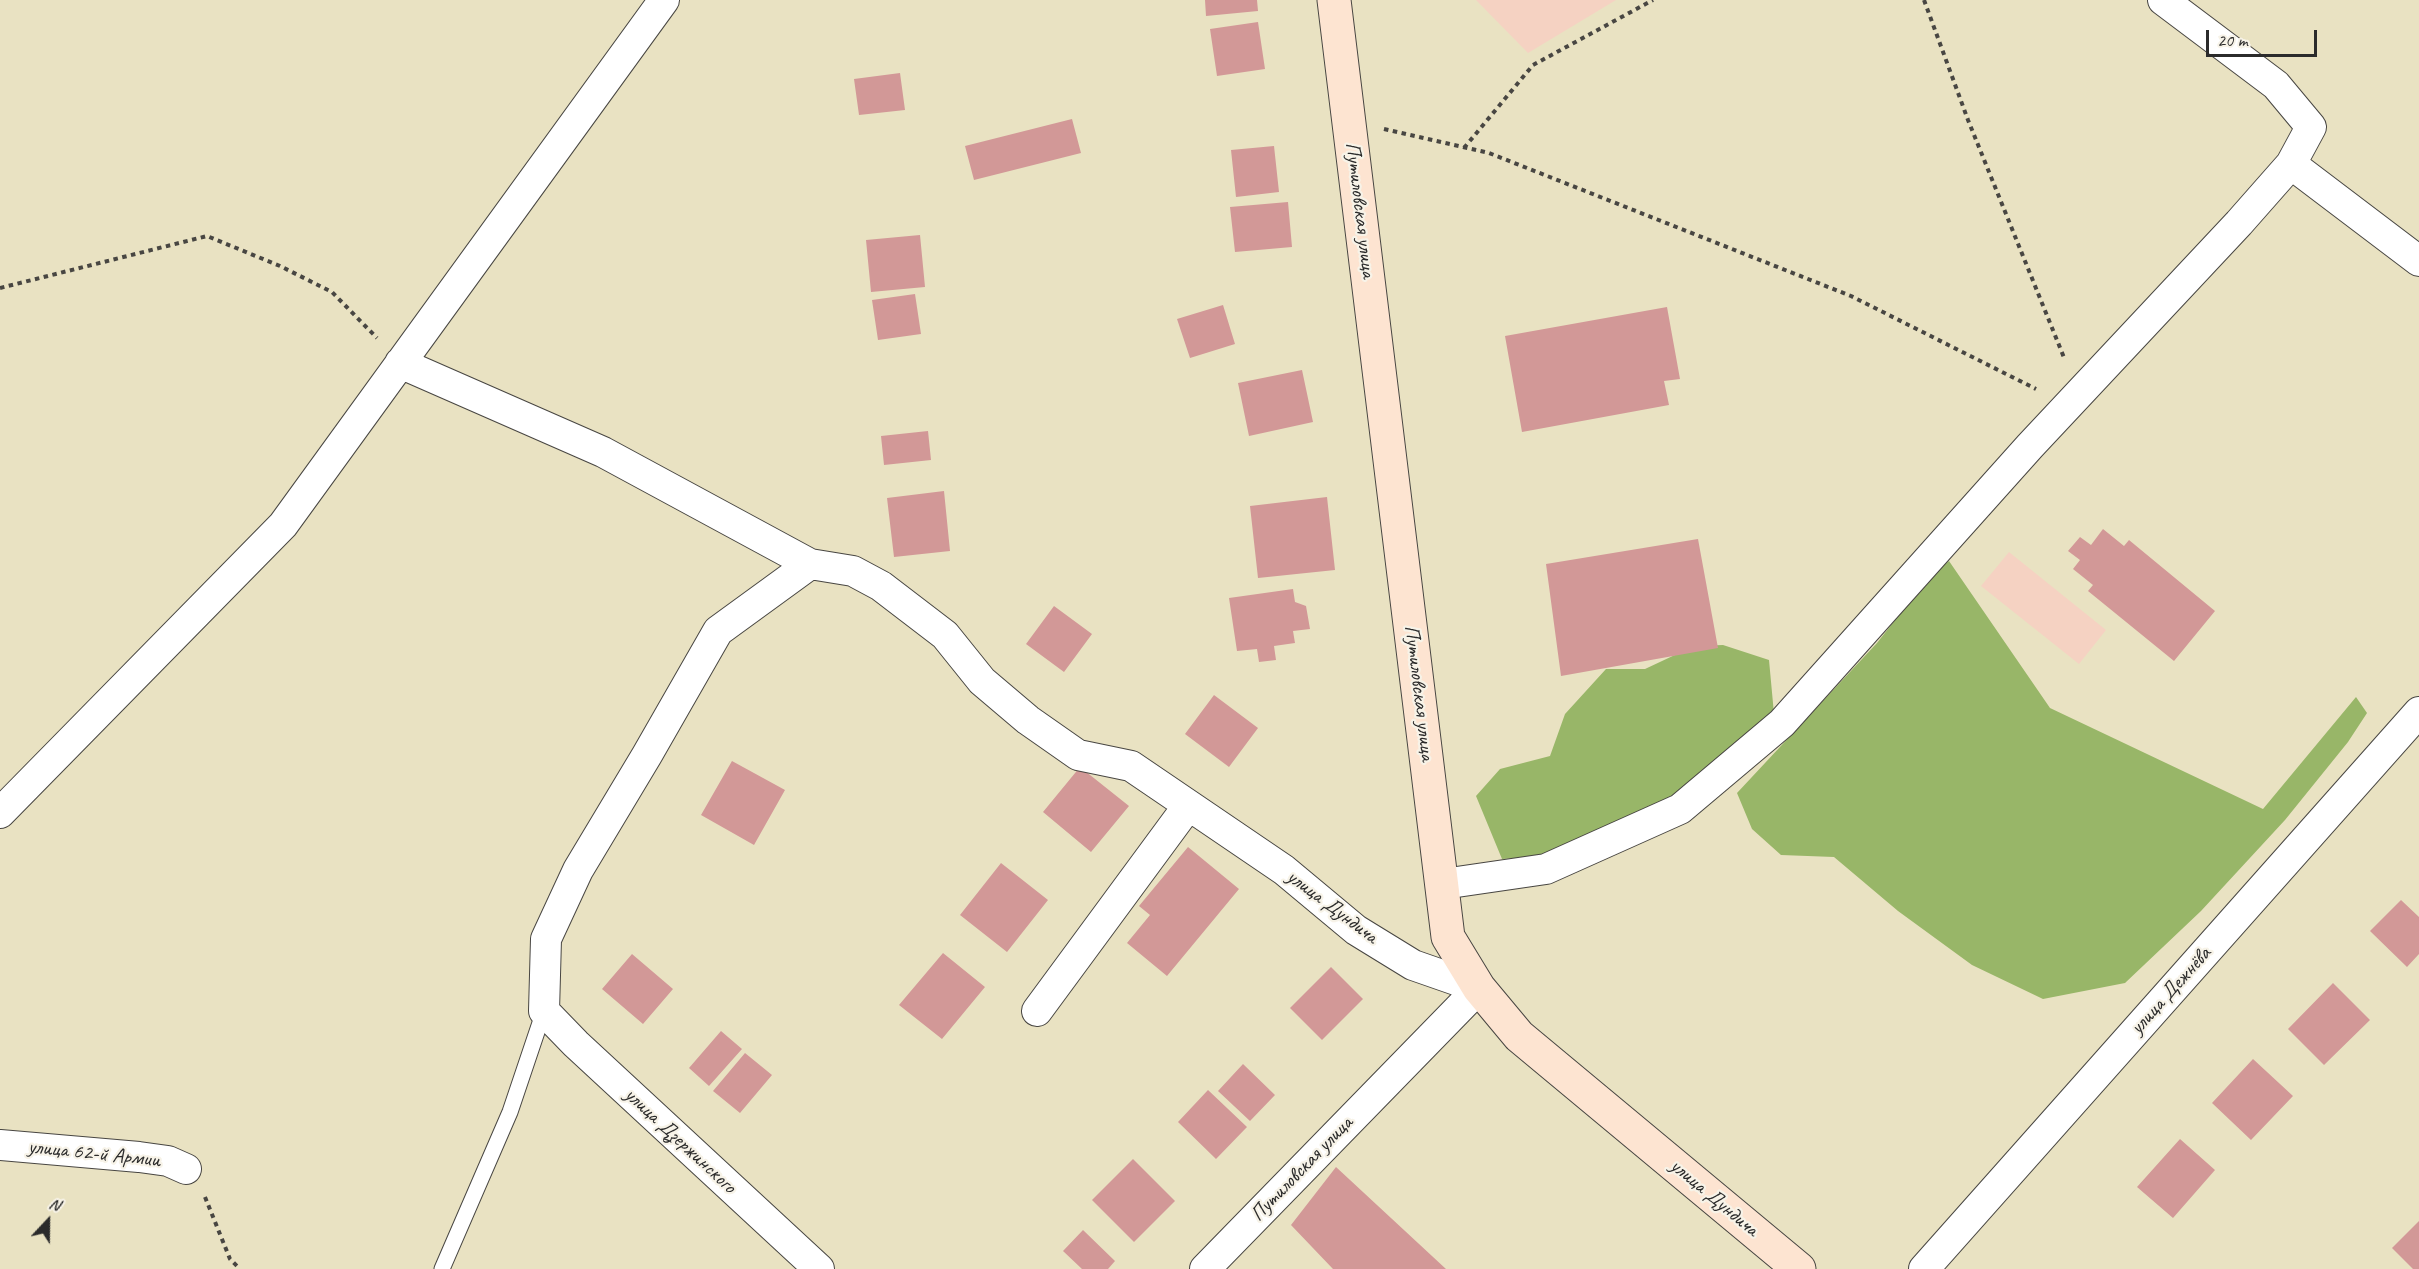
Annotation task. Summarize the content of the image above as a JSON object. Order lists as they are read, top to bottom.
{
  "streets": {
    "street": [
      "Путиловская улица",
      "улица Дундича",
      "улица Дежнёва",
      "улица Дзержинского",
      "улица 62-й Армии"
    ]
  },
  "crossings": [
    ["Путиловская улица", "улица Дундича"]
  ],
  "scale_bar": "20 m",
  "north": "top"
}
